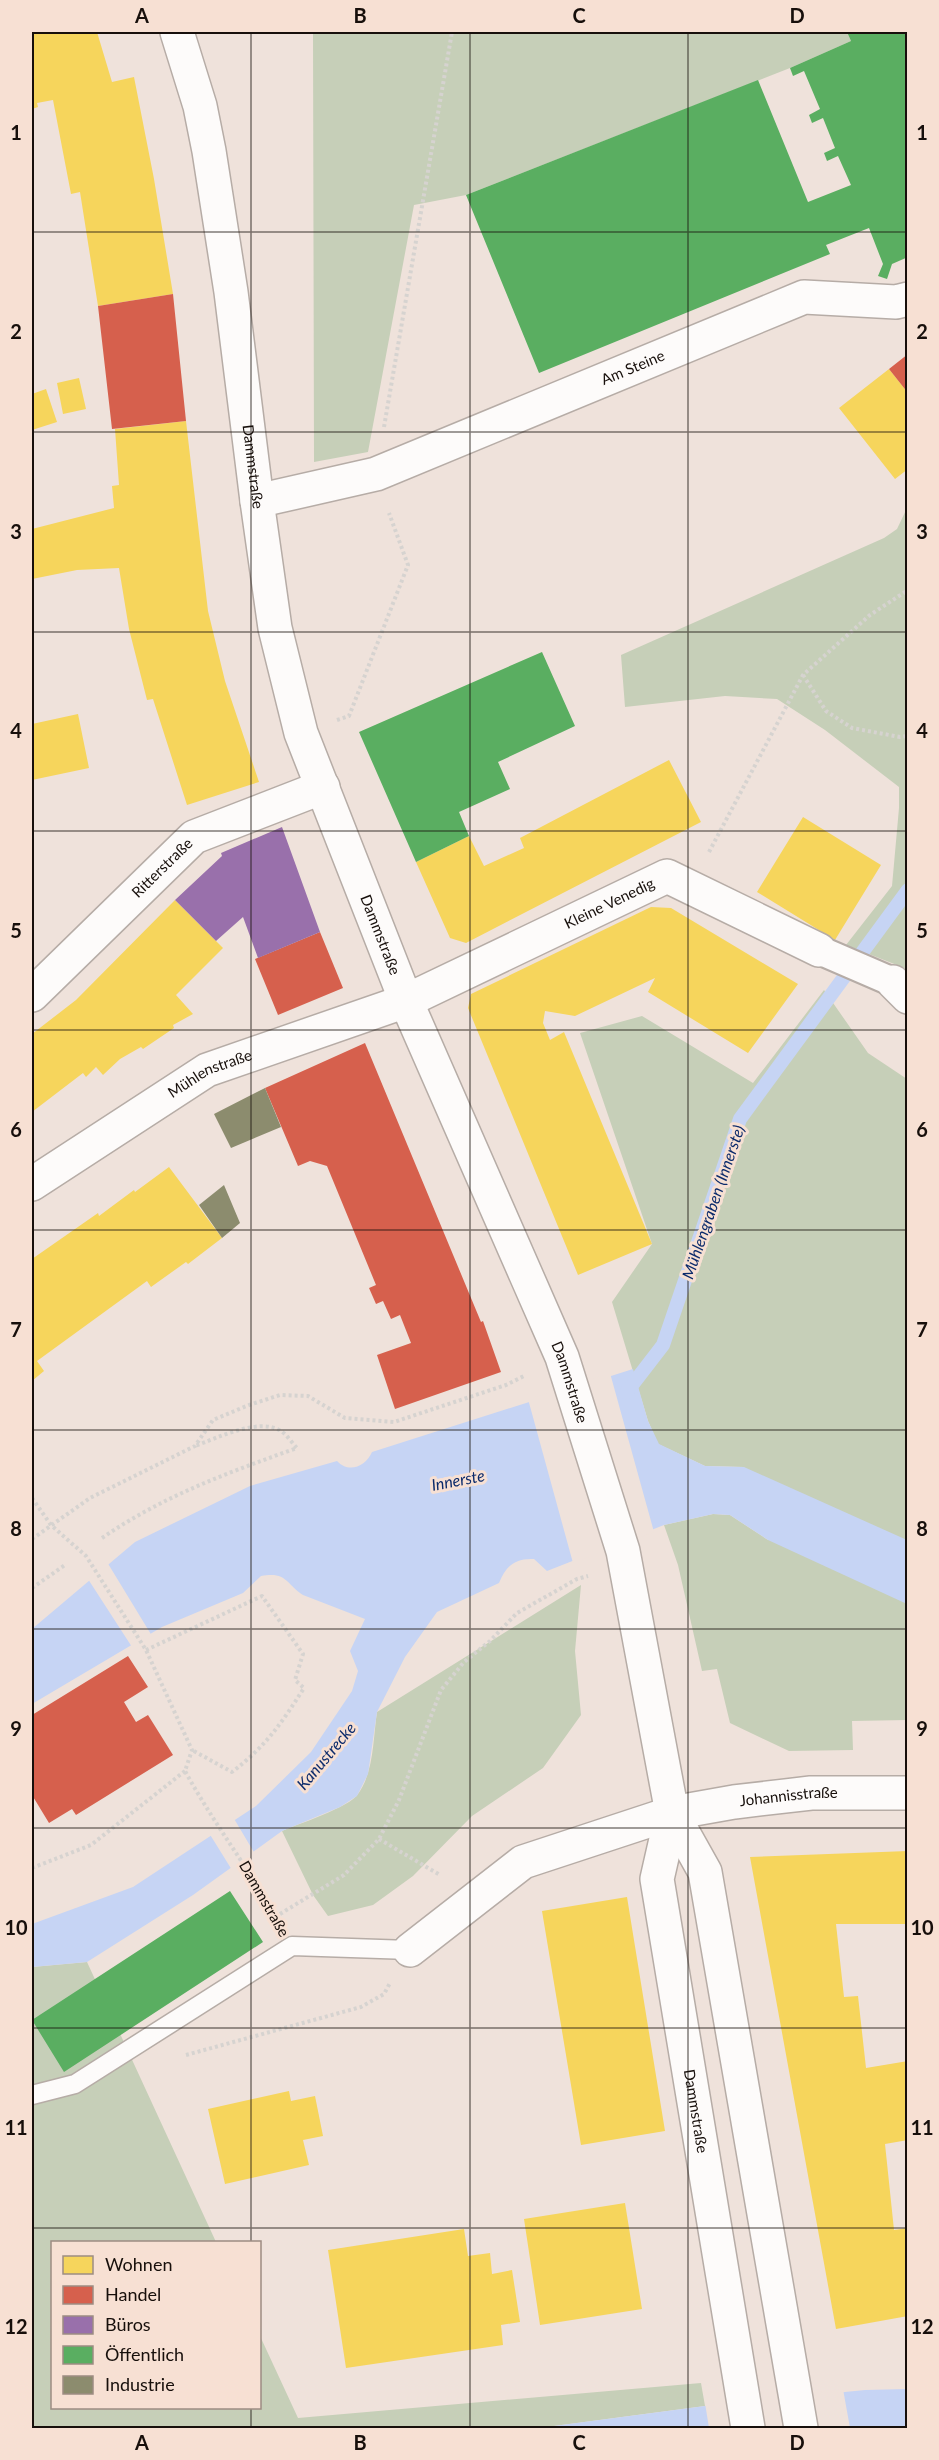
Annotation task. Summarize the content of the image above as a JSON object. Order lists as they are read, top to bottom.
{
  "streets": {
    "street": [
      "Am Steine",
      "Dammstraße",
      "Ritterstraße",
      "Kleine Venedig",
      "Mühlenstraße",
      "Johannisstraße"
    ]
  },
  "crossings": [
    ["Am Steine", "Dammstraße"],
    ["Dammstraße", "Ritterstraße"],
    ["Dammstraße", "Kleine Venedig"],
    ["Dammstraße", "Mühlenstraße"],
    ["Dammstraße", "Johannisstraße"],
    ["Kleine Venedig", "Mühlenstraße"]
  ],
  "water": ["Mühlengraben (Innerste)", "Innerste", "Kanustrecke"],
  "legend": [
    "Wohnen",
    "Handel",
    "Büros",
    "Öffentlich",
    "Industrie"
  ],
  "grid": {
    "columns": [
      "A",
      "B",
      "C",
      "D"
    ],
    "rows": [
      "1",
      "2",
      "3",
      "4",
      "5",
      "6",
      "7",
      "8",
      "9",
      "10",
      "11",
      "12"
    ]
  }
}
